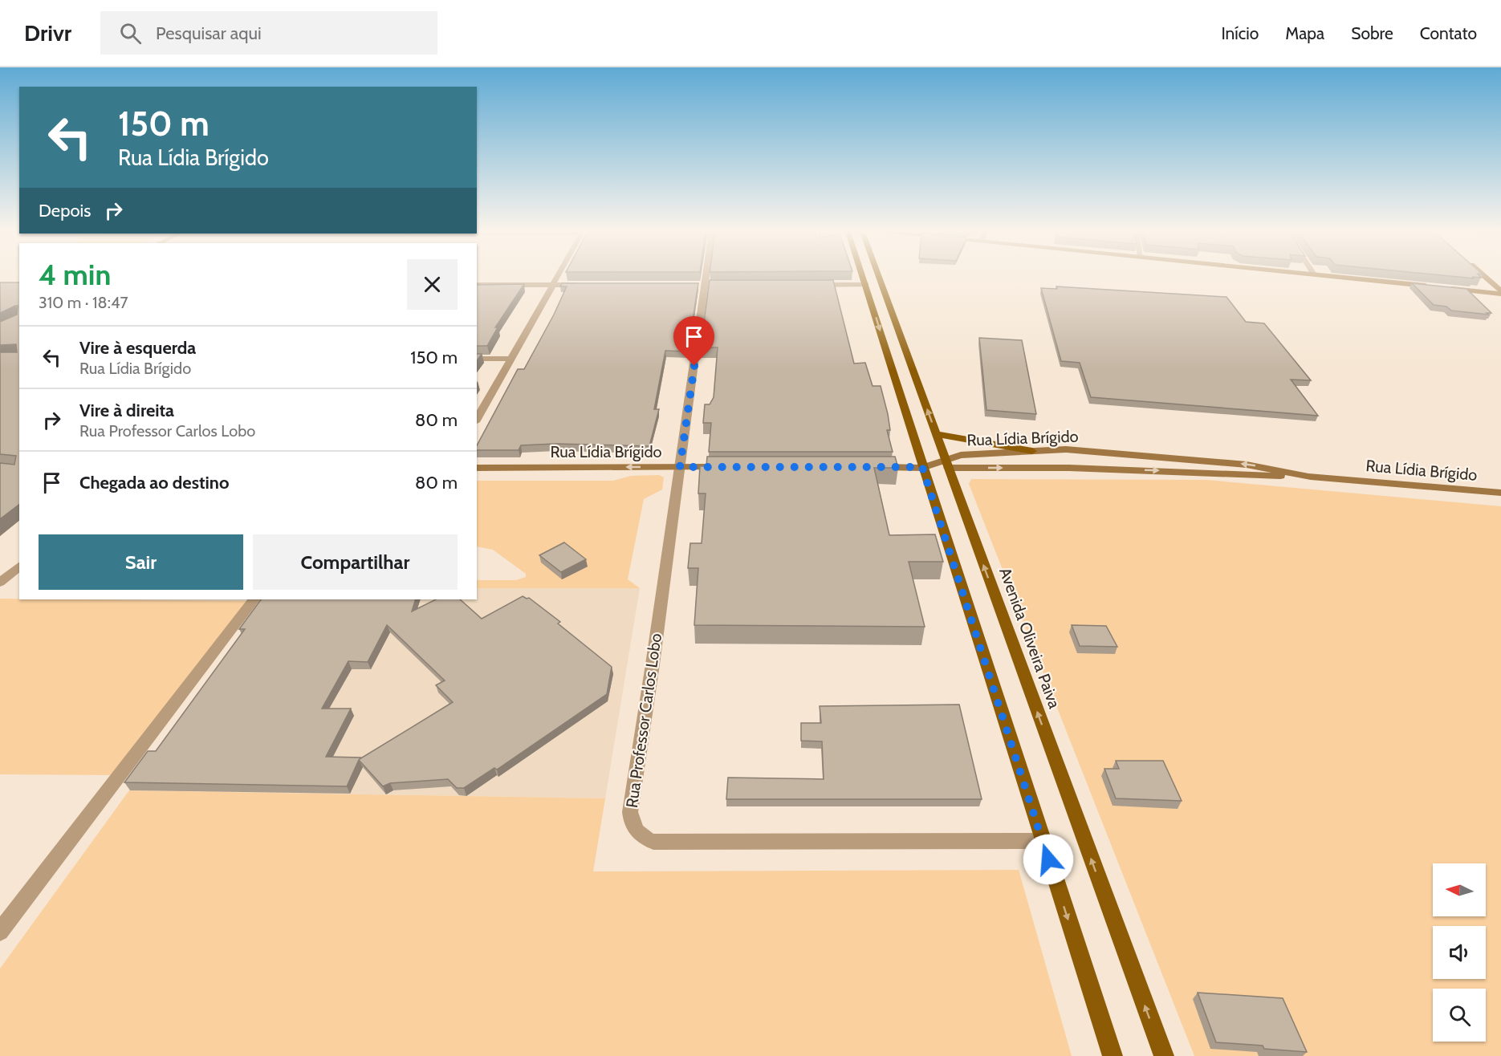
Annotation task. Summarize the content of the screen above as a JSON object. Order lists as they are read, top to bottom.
{
  "streets": {
    "main road": ["Avenida Oliveira Paiva"],
    "street": ["Rua Lídia Brígido", "Rua Professor Carlos Lobo"]
  },
  "crossings": [
    ["Rua Lídia Brígido", "Avenida Oliveira Paiva"],
    ["Rua Lídia Brígido", "Rua Professor Carlos Lobo"]
  ],
  "north": "left",
  "page": {
    "header": "Drivr",
    "search": "Pesquisar aqui",
    "nav": [
      "Início",
      "Mapa",
      "Sobre",
      "Contato"
    ],
    "turn": ["150 m", "Rua Lídia Brígido"],
    "then": "Depois",
    "heading": ["4 min", "310 m · 18:47"],
    "list": [
      {
        "name": "Vire à esquerda",
        "note": "Rua Lídia Brígido",
        "value": "150 m"
      },
      {
        "name": "Vire à direita",
        "note": "Rua Professor Carlos Lobo",
        "value": "80 m"
      },
      {
        "name": "Chegada ao destino",
        "value": "80 m"
      }
    ],
    "buttons": ["Sair", "Compartilhar"]
  }
}
